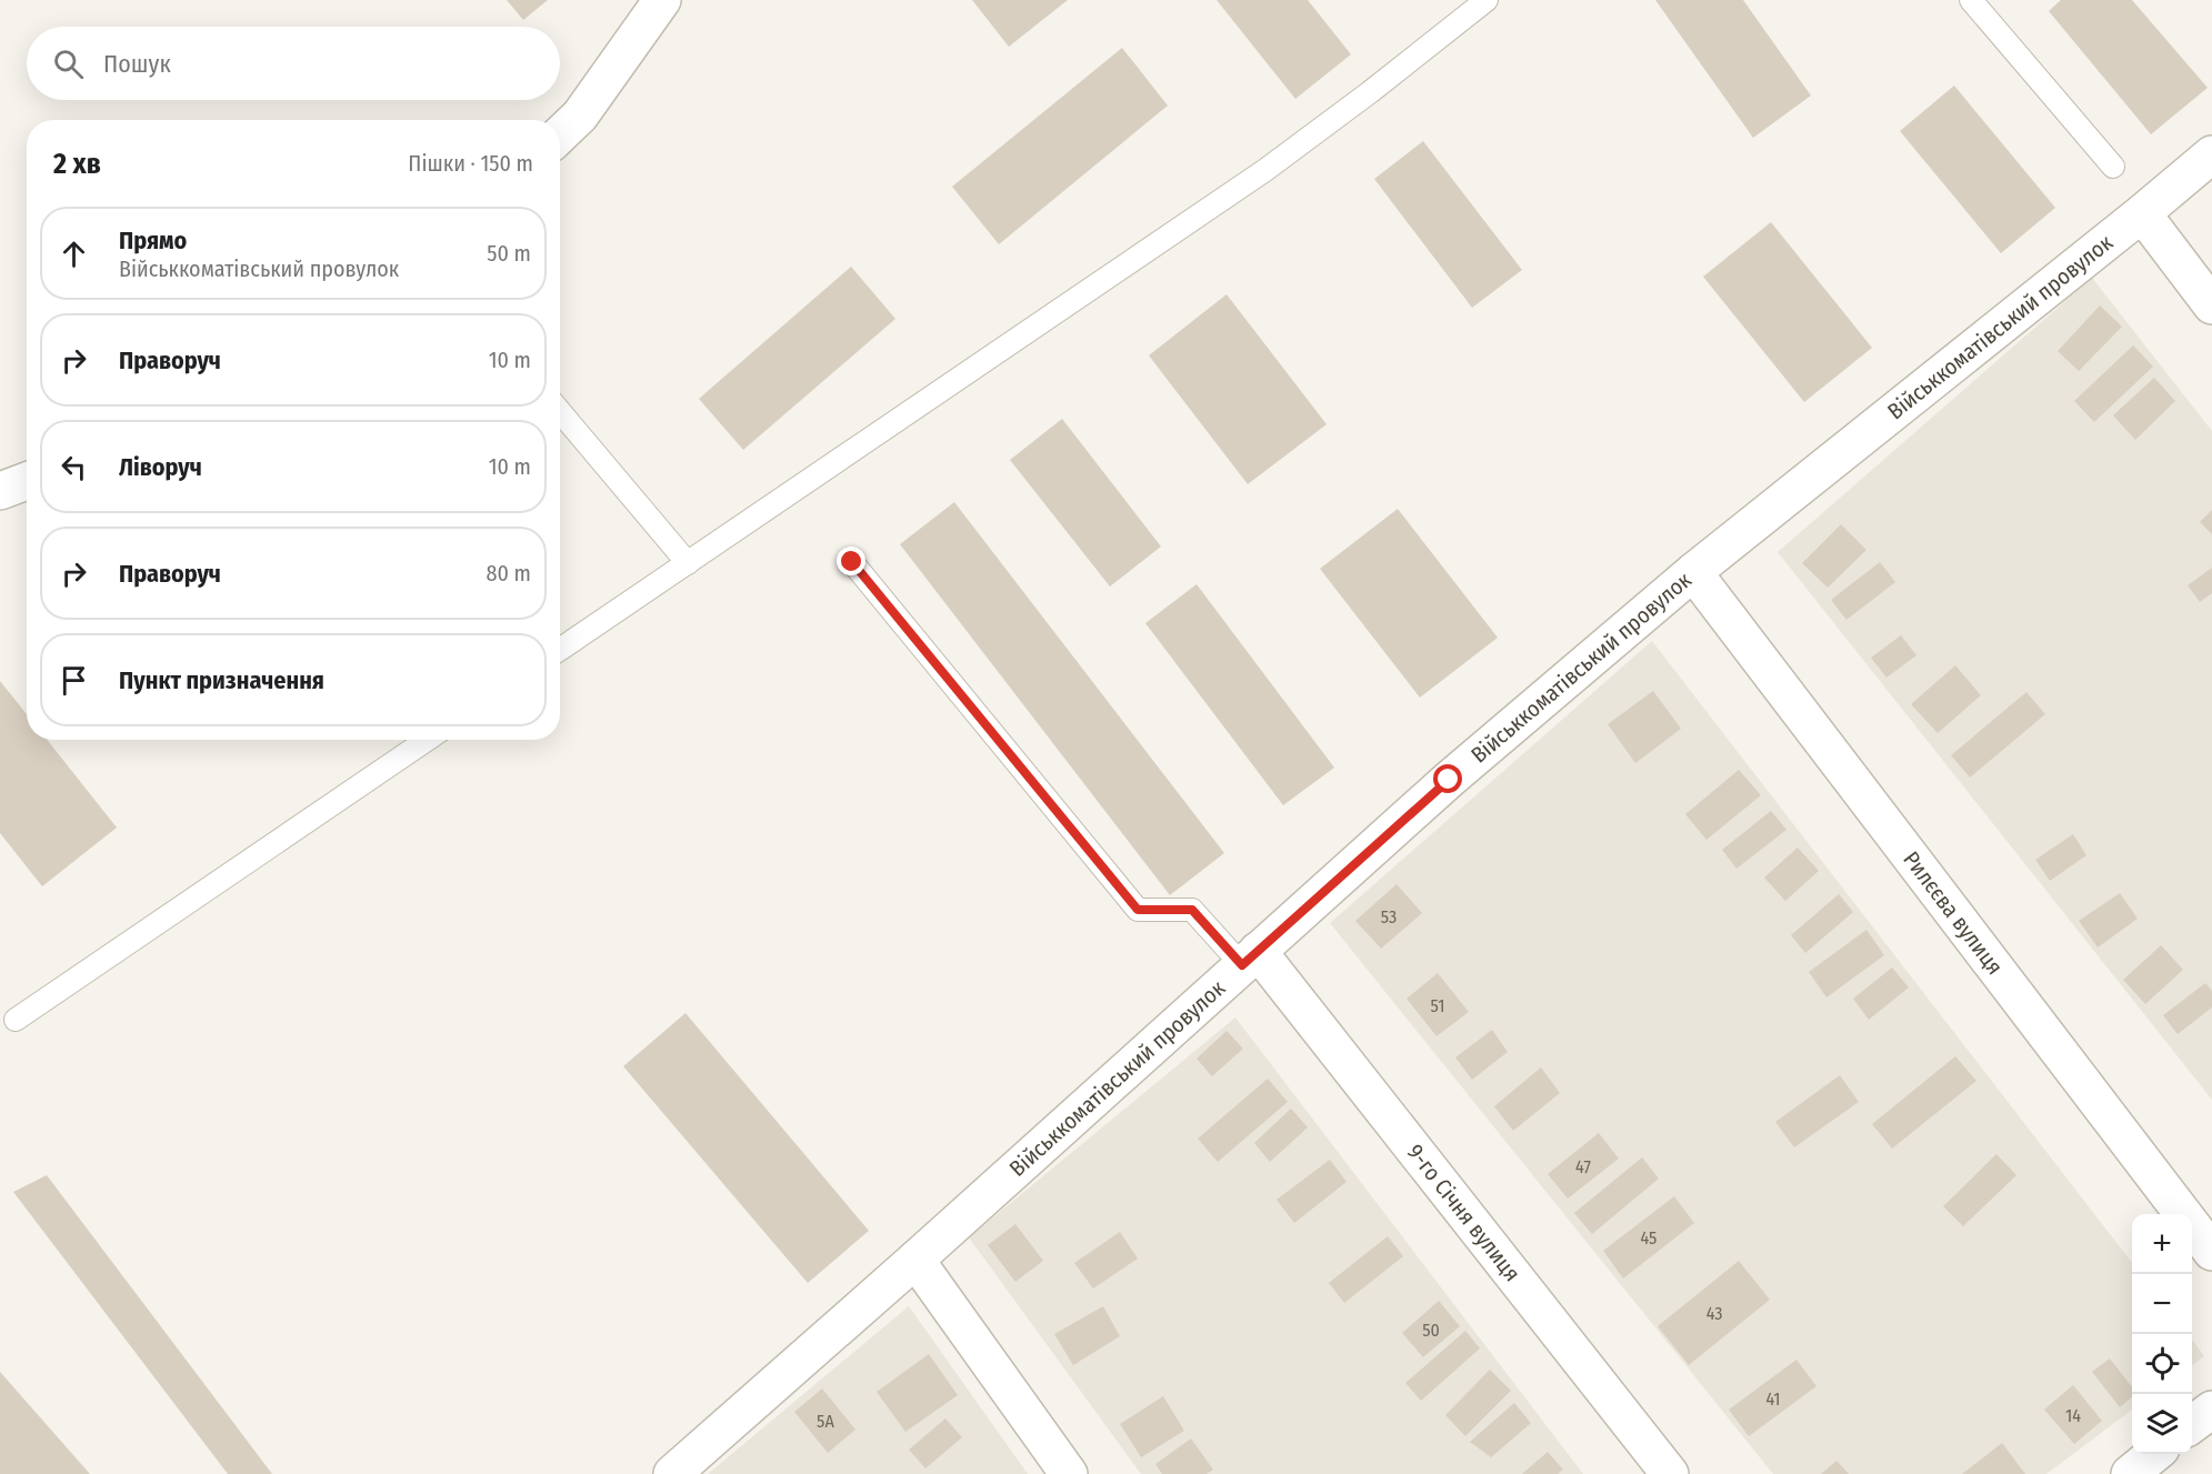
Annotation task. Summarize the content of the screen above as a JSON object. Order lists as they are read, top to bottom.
{
  "streets": {
    "street": ["Військкоматівський провулок", "Рилєєва вулиця", "9-го Січня вулиця"]
  },
  "crossings": [
    ["Військкоматівський провулок", "Рилєєва вулиця"],
    ["Військкоматівський провулок", "9-го Січня вулиця"]
  ],
  "house_numbers": [
    "53",
    "51",
    "47",
    "45",
    "43",
    "50",
    "41",
    "14",
    "5А"
  ],
  "page": {
    "search": "Пошук",
    "heading": ["2 хв", "Пішки · 150 m"],
    "list": [
      ["Прямо", "Військкоматівський провулок", "50 m"],
      ["Праворуч", "10 m"],
      ["Ліворуч", "10 m"],
      ["Праворуч", "80 m"],
      "Пункт призначення"
    ],
    "map_buttons": ["+", "−"]
  }
}
